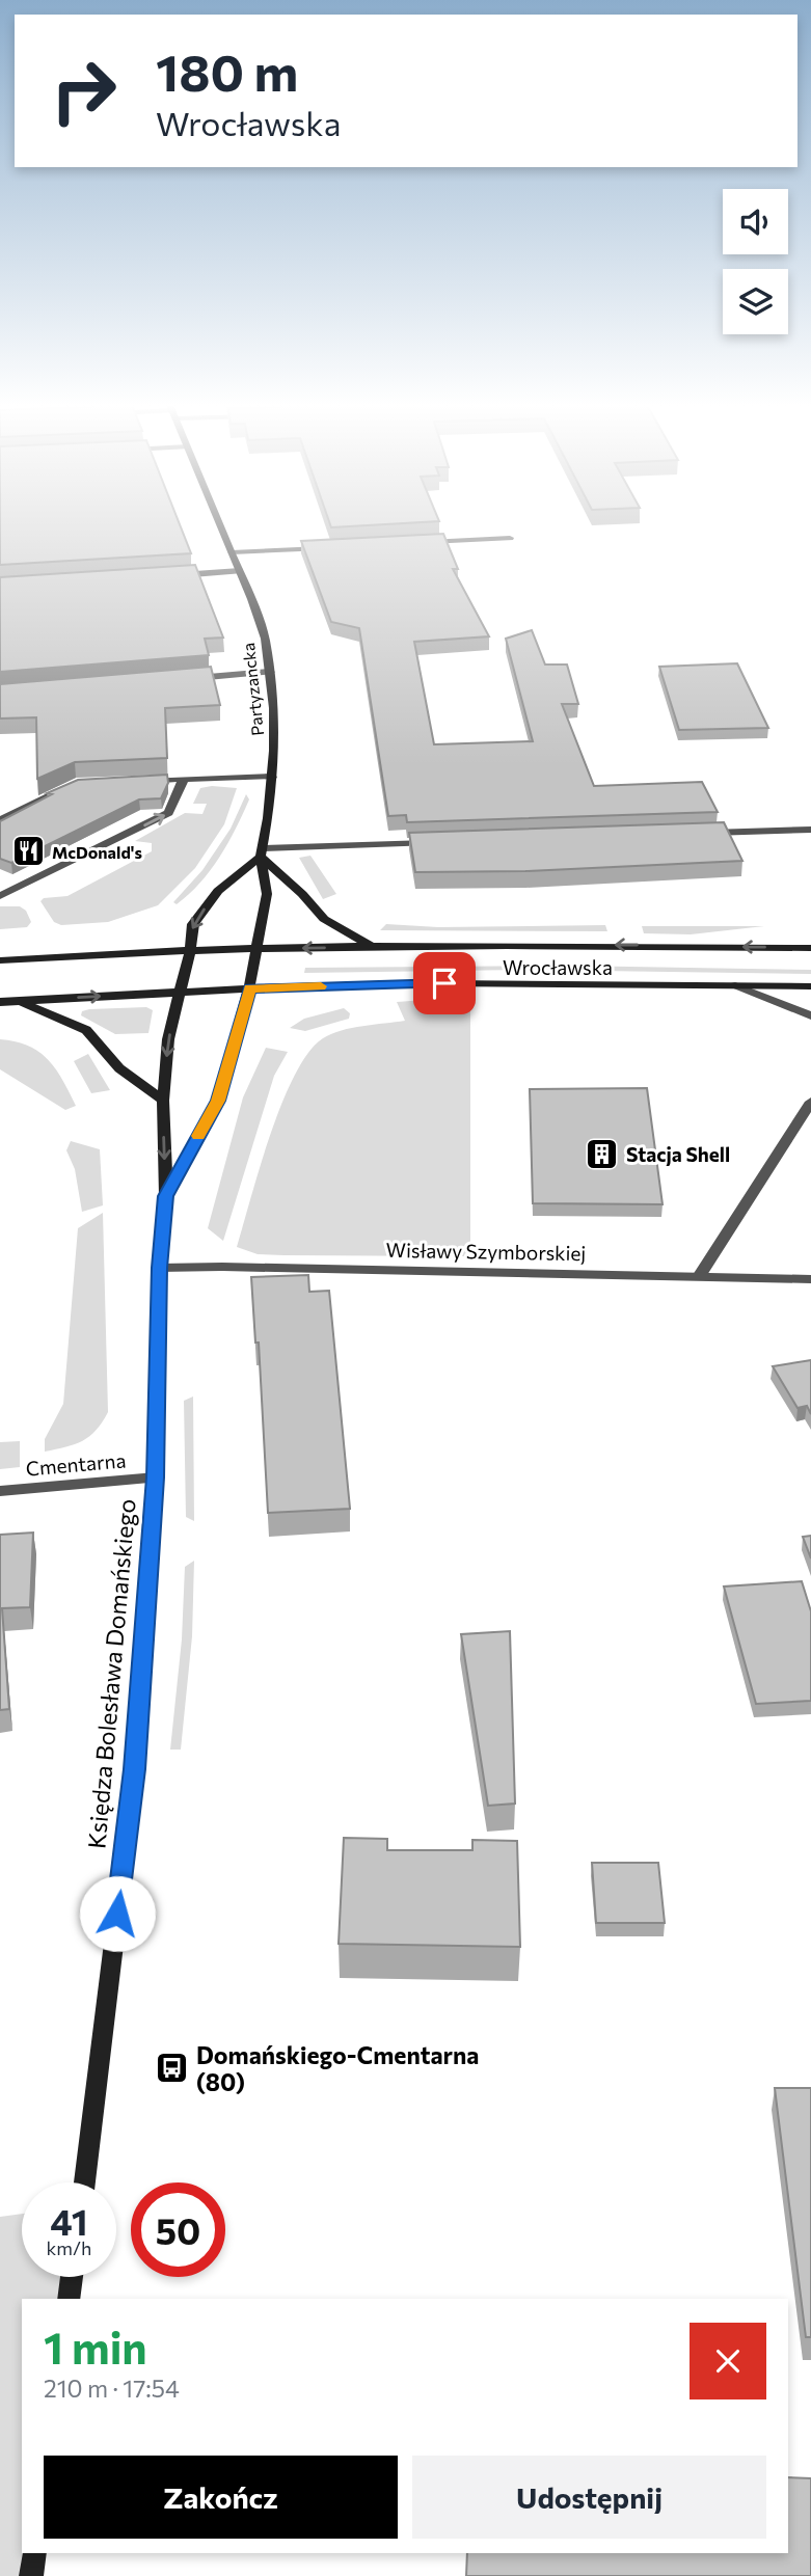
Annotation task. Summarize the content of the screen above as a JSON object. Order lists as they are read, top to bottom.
{
  "streets": {
    "main road": ["Partyzancka", "Wrocławska", "Księdza Bolesława Domańskiego"],
    "street": ["Wisławy Szymborskiej", "Cmentarna"]
  },
  "crossings": [
    ["Partyzancka", "Wrocławska"],
    ["Partyzancka", "Księdza Bolesława Domańskiego"],
    ["Wrocławska", "Księdza Bolesława Domańskiego"],
    ["Wisławy Szymborskiej", "Księdza Bolesława Domańskiego"],
    ["Cmentarna", "Księdza Bolesława Domańskiego"]
  ],
  "places": {
    "restaurant": ["McDonald's"],
    "building": ["Stacja Shell"],
    "bus stop": ["Domańskiego-Cmentarna (80)"]
  },
  "page": {
    "turn": ["180 m", "Wrocławska"],
    "speed": "41 km/h",
    "limit": "50",
    "heading": ["1 min", "210 m · 17:54"],
    "buttons": ["Zakończ", "Udostępnij"]
  }
}
